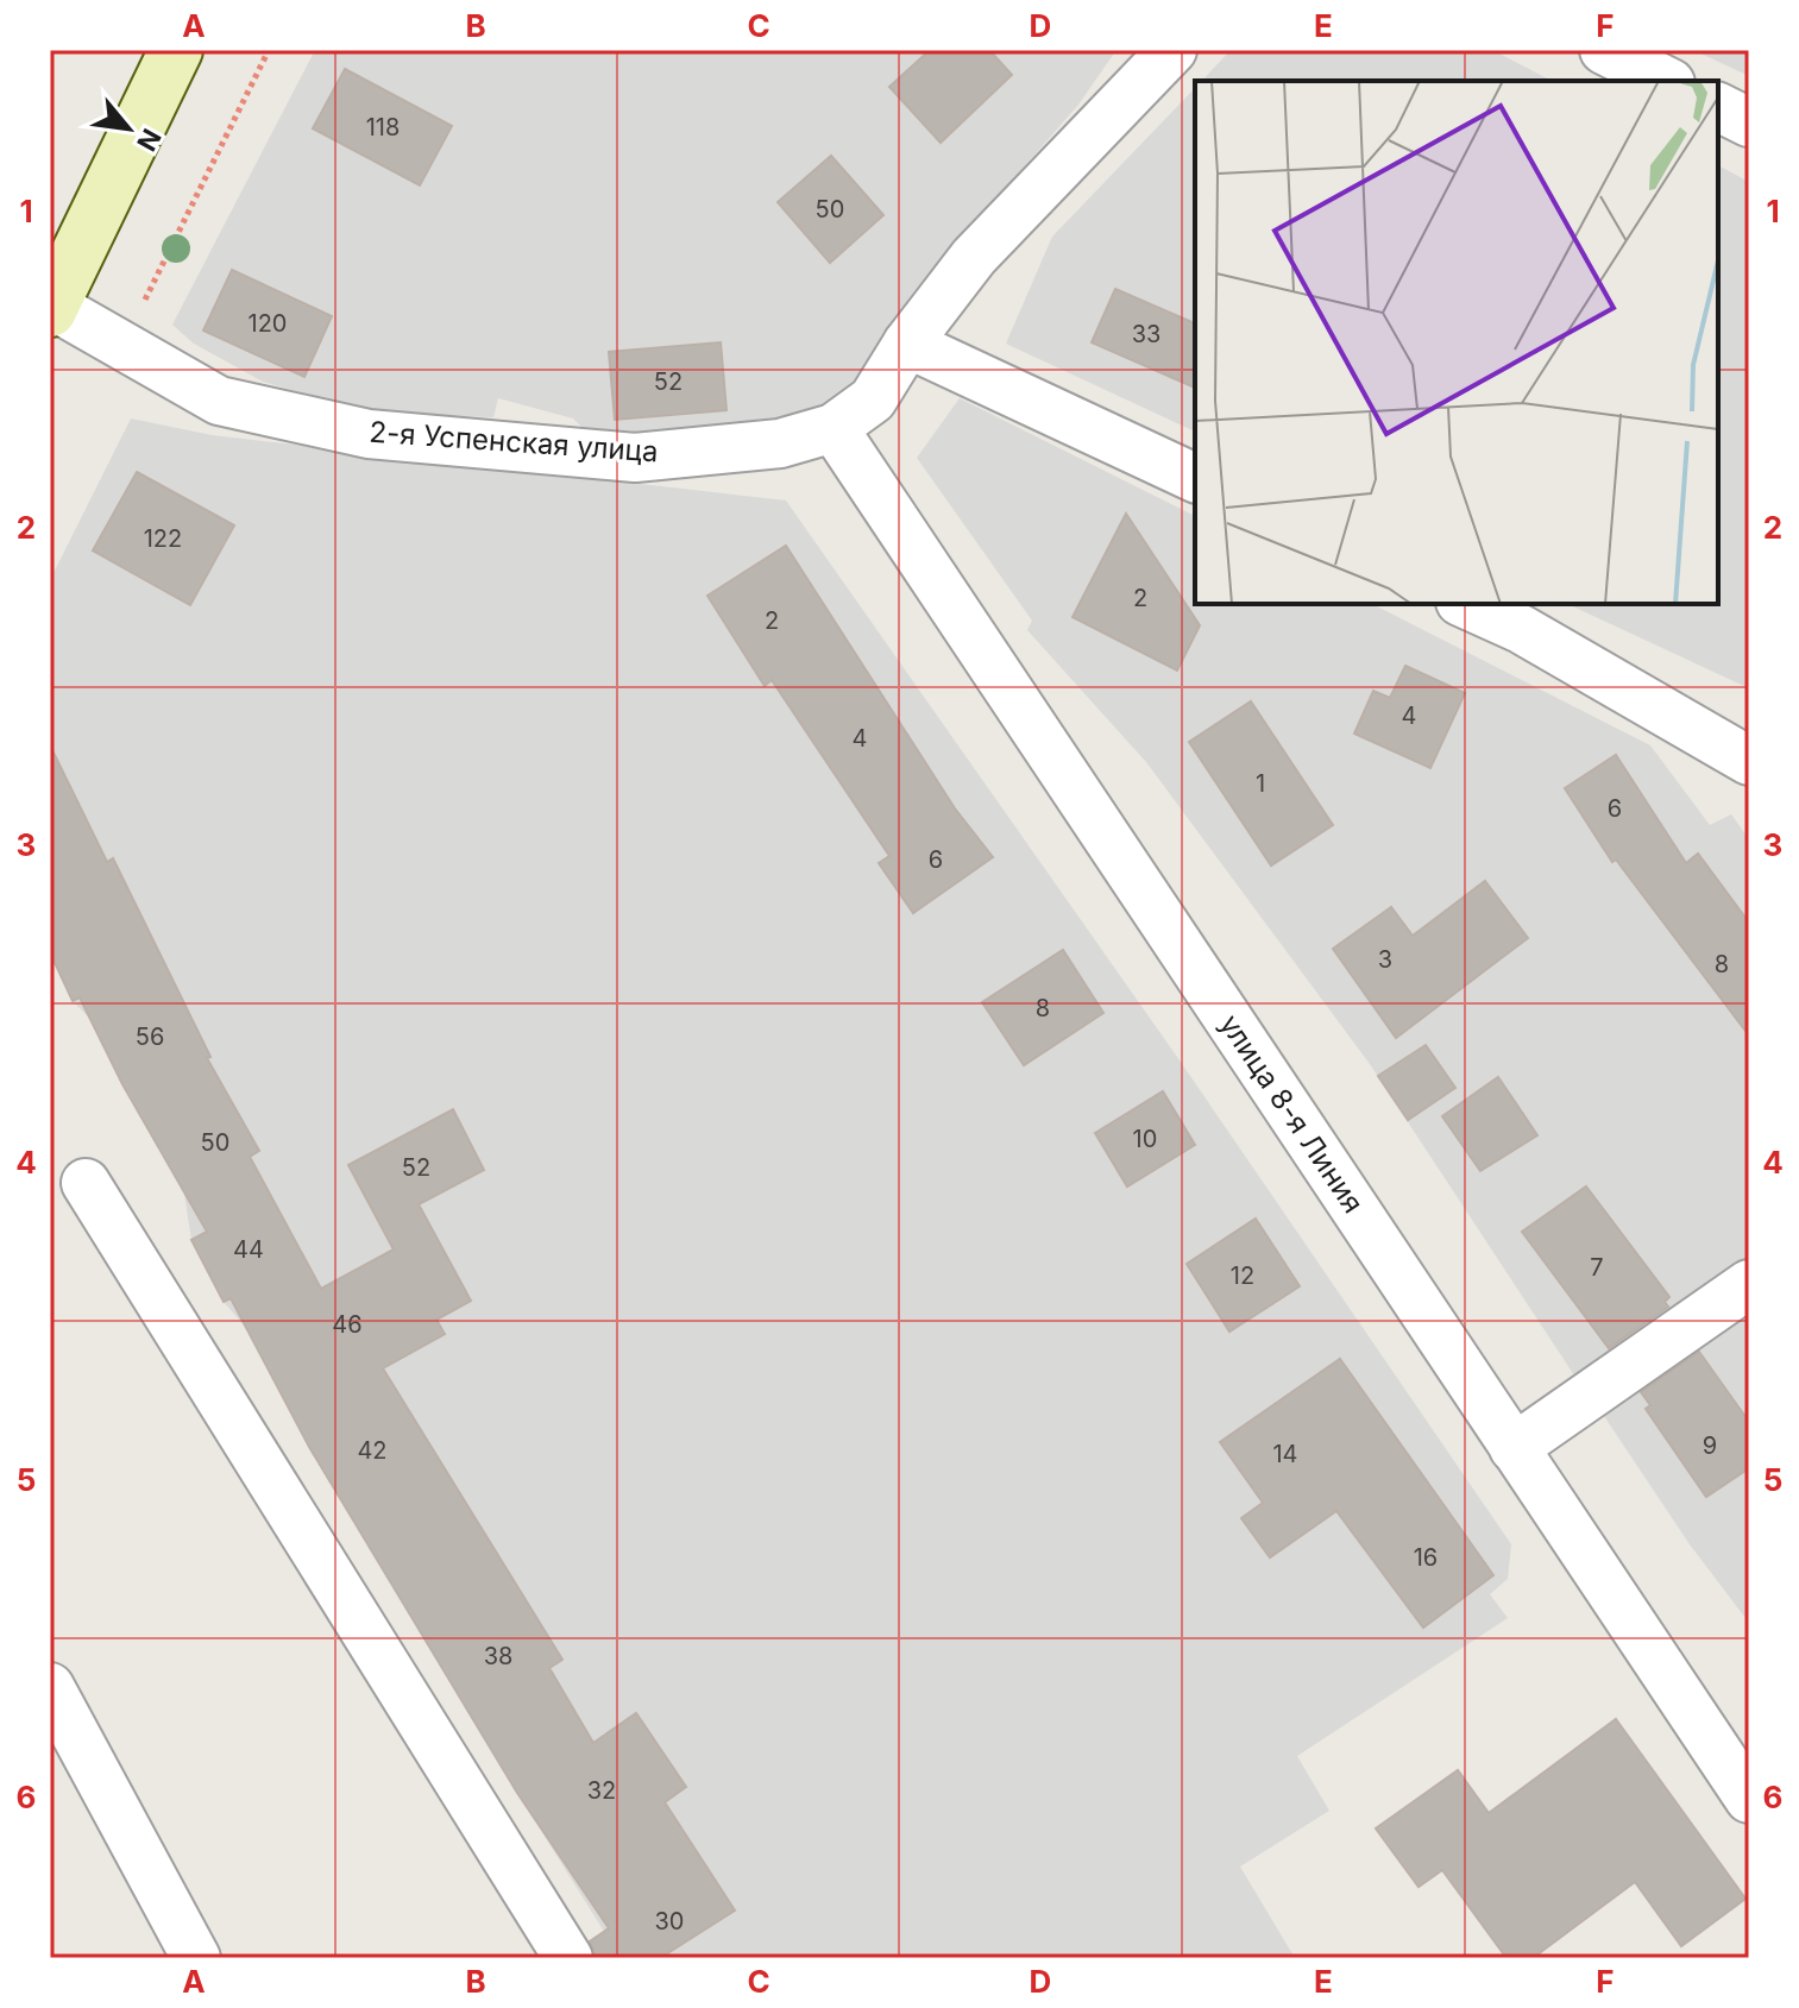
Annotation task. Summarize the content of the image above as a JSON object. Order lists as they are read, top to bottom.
{
  "streets": {
    "street": ["2-я Успенская улица", "улица 8-я Линия"]
  },
  "crossings": [
    ["2-я Успенская улица", "улица 8-я Линия"]
  ],
  "house_numbers": [
    "118",
    "50",
    "120",
    "33",
    "52",
    "122",
    "2",
    "2",
    "4",
    "4",
    "1",
    "6",
    "6",
    "3",
    "8",
    "8",
    "56",
    "10",
    "50",
    "52",
    "44",
    "7",
    "12",
    "46",
    "9",
    "42",
    "14",
    "16",
    "38",
    "32",
    "30"
  ],
  "north": "bottom right",
  "grid": {
    "columns": [
      "A",
      "B",
      "C",
      "D",
      "E",
      "F"
    ],
    "rows": [
      "1",
      "2",
      "3",
      "4",
      "5",
      "6"
    ]
  }
}
